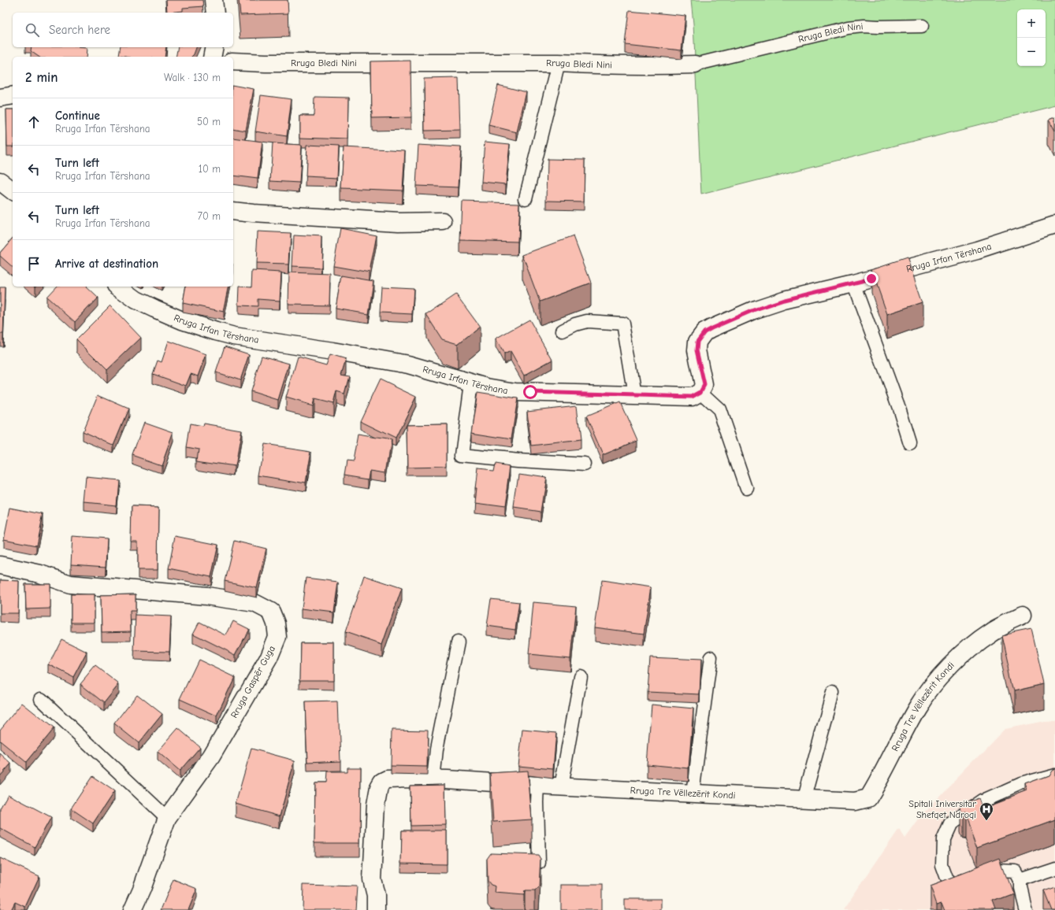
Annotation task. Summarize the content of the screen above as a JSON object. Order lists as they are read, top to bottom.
{
  "streets": {
    "street": [
      "Rruga Bledi Nini",
      "Rruga Irfan Tërshana",
      "Rruga Gaspër Guga",
      "Rruga Tre Vëllezërit Kondi"
    ]
  },
  "places": {
    "hospital": ["Spitali Iniversitar Shefqet Ndroqi"]
  },
  "page": {
    "map_buttons": ["+", "−"],
    "search": "Search here",
    "heading": ["2 min", "Walk · 130 m"],
    "list": [
      ["Continue", "Rruga Irfan Tërshana", "50 m"],
      ["Turn left", "Rruga Irfan Tërshana", "10 m"],
      ["Turn left", "Rruga Irfan Tërshana", "70 m"],
      "Arrive at destination"
    ]
  }
}
